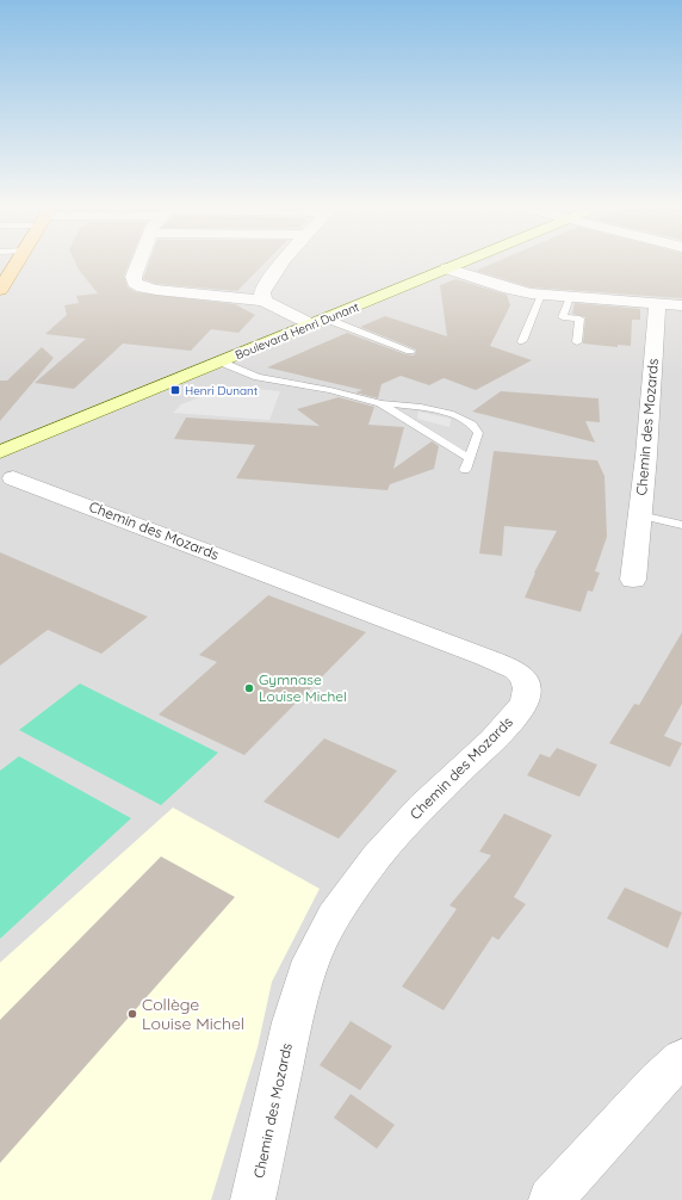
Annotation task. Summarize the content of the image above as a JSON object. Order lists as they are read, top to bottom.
{
  "streets": {
    "main road": ["Boulevard Henri Dunant"],
    "street": ["Chemin des Mozards"]
  },
  "places": {
    "transit": ["Henri Dunant"],
    "other": ["Gymnase Louise Michel", "Collège Louise Michel"]
  }
}
